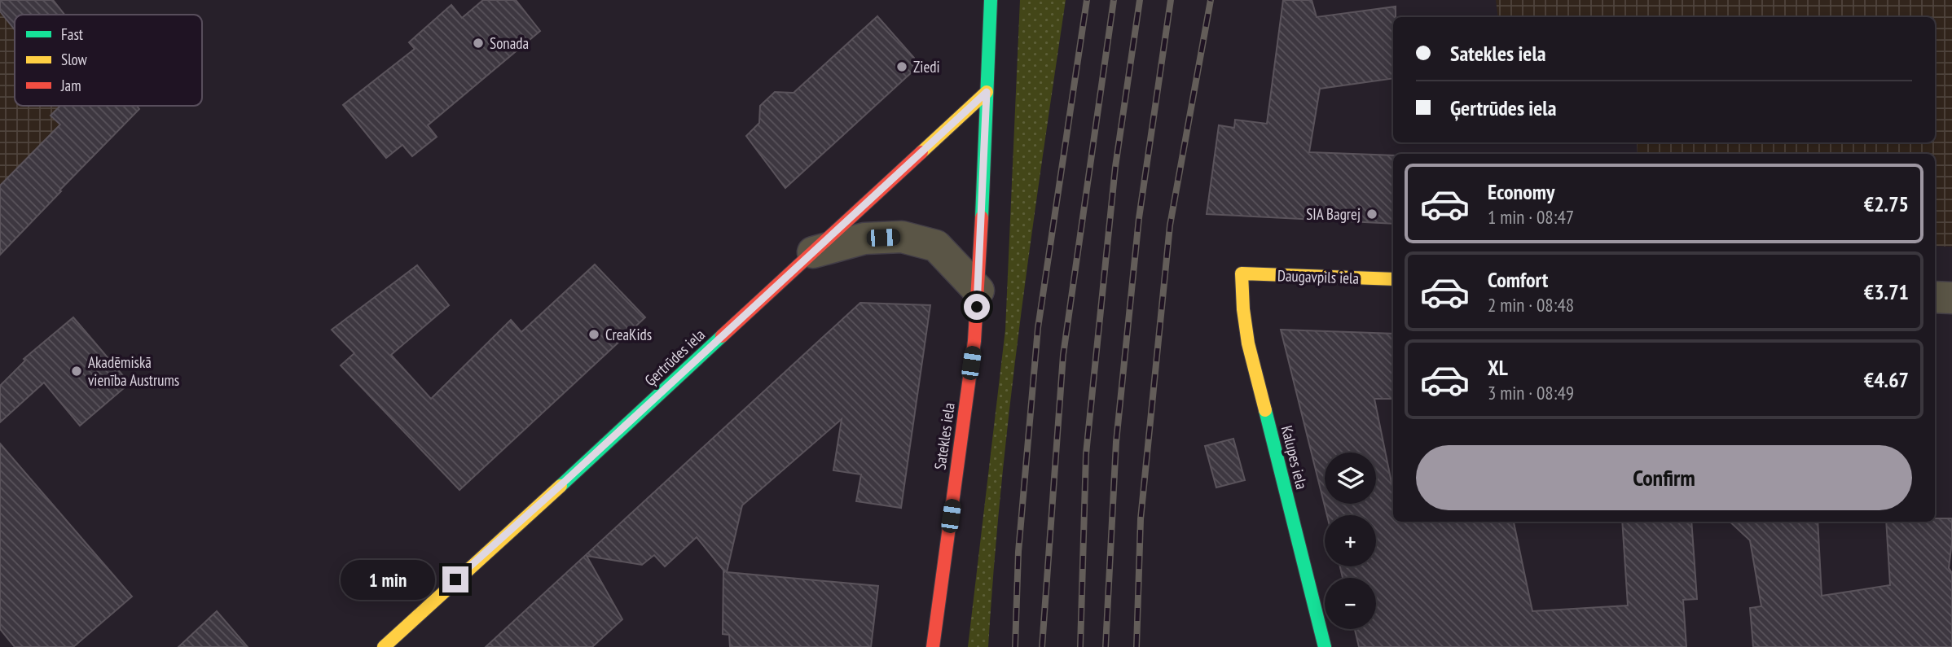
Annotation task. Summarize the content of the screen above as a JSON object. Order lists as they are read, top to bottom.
{
  "streets": {
    "street": [
      "Daugavpils iela",
      "Ģertrūdes iela",
      "Satekles iela",
      "Kalupes iela"
    ]
  },
  "crossings": [
    ["Daugavpils iela", "Kalupes iela"],
    ["Ģertrūdes iela", "Satekles iela"]
  ],
  "places": [
    "Sonada",
    "Ziedi",
    "SIA Bagrej",
    "CreaKids",
    "Akadēmiskā vienība Austrums"
  ],
  "legend": ["Fast", "Slow", "Jam"],
  "page": {
    "banner": ["Satekles iela", "Ģertrūdes iela"],
    "list": [
      {
        "name": "Economy",
        "note": "1 min · 08:47",
        "value": "€2.75"
      },
      {
        "name": "Comfort",
        "note": "2 min · 08:48",
        "value": "€3.71"
      },
      {
        "name": "XL",
        "note": "3 min · 08:49",
        "value": "€4.67"
      }
    ],
    "buttons": "Confirm",
    "map_buttons": ["+", "−"],
    "bubble": "1 min"
  }
}
